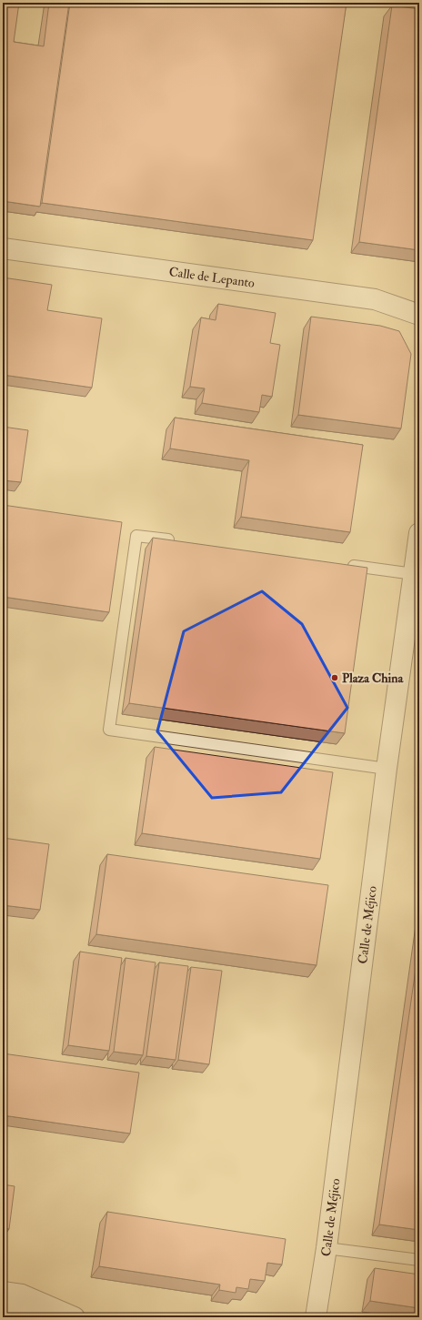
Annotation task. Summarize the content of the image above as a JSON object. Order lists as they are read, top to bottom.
{
  "streets": {
    "street": ["Calle de Lepanto", "Calle de Méjico"]
  },
  "places": ["Plaza China"]
}
